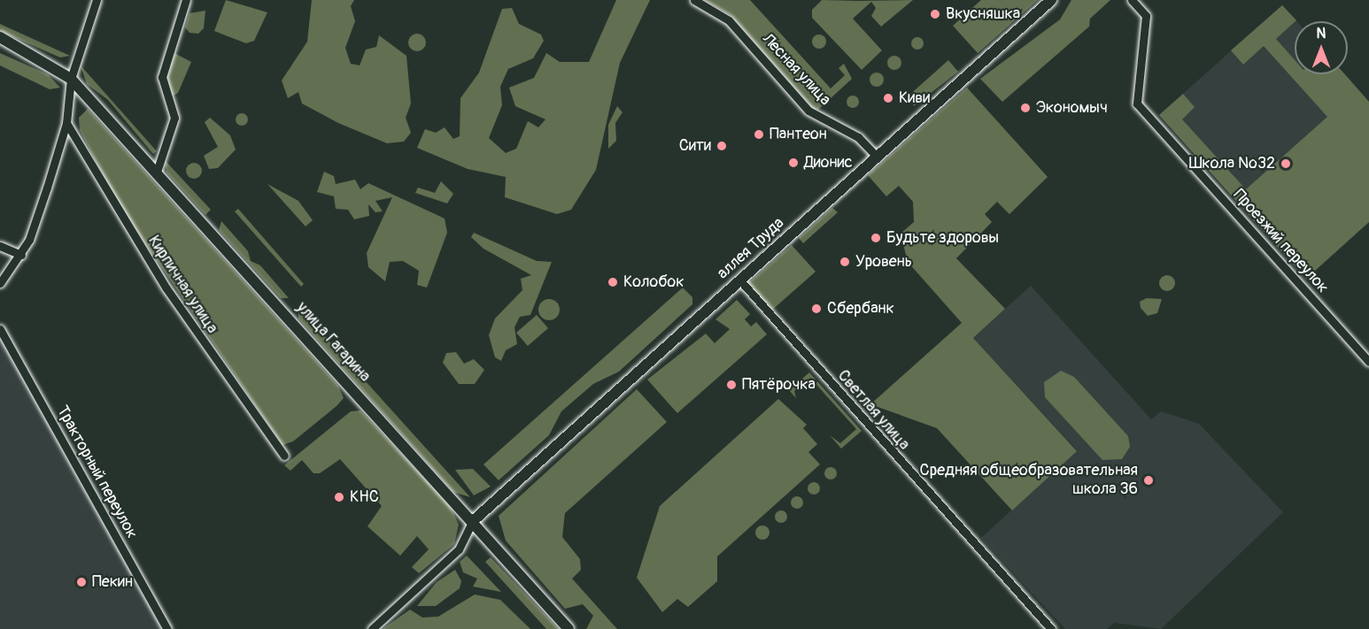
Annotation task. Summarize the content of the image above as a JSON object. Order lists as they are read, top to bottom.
{
  "streets": {
    "street": [
      "Лесная улица",
      "Проезжий переулок",
      "аллея Труда",
      "Кирпичная улица",
      "улица Гагарина",
      "Светлая улица",
      "Тракторный переулок"
    ]
  },
  "crossings": [
    ["Лесная улица", "аллея Труда"],
    ["аллея Труда", "улица Гагарина"],
    ["аллея Труда", "Светлая улица"]
  ],
  "places": [
    "Вкусняшка",
    "Киви",
    "Экономыч",
    "Пантеон",
    "Сити",
    "Дионис",
    "Школа №32",
    "Будьте здоровы",
    "Уровень",
    "Колобок",
    "Сбербанк",
    "Пятёрочка",
    "Средняя общеобразовательная школа 36",
    "КНС",
    "Пекин"
  ],
  "north": "top"
}
